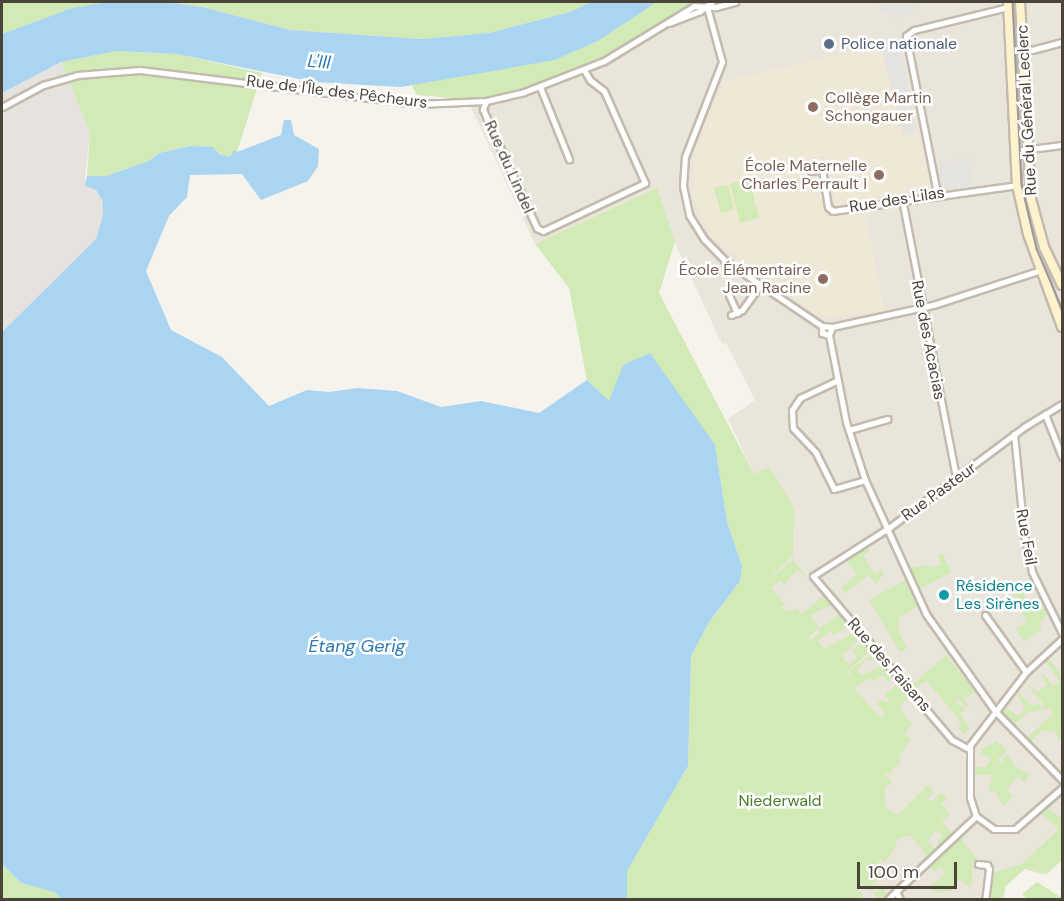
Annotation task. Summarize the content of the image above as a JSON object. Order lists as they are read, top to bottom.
{
  "streets": {
    "main road": ["Rue du Général Leclerc"],
    "street": [
      "Rue de l'Île des Pêcheurs",
      "Rue du Lindel",
      "Rue des Lilas",
      "Rue des Acacias",
      "Rue Pasteur",
      "Rue Feil",
      "Rue des Faisans"
    ]
  },
  "crossings": [
    ["Rue de l'Île des Pêcheurs", "Rue du Lindel"],
    ["Rue du Général Leclerc", "Rue des Lilas"],
    ["Rue des Lilas", "Rue des Acacias"],
    ["Rue des Acacias", "Rue Pasteur"],
    ["Rue Pasteur", "Rue Feil"],
    ["Rue Pasteur", "Rue des Faisans"]
  ],
  "water": ["L'Ill", "Étang Gerig"],
  "parks": ["Niederwald"],
  "places": [
    "Police nationale",
    "Collège Martin Schongauer",
    "École Maternelle Charles Perrault I",
    "École Élémentaire Jean Racine",
    "Résidence Les Sirènes"
  ],
  "scale_bar": "100 m"
}
